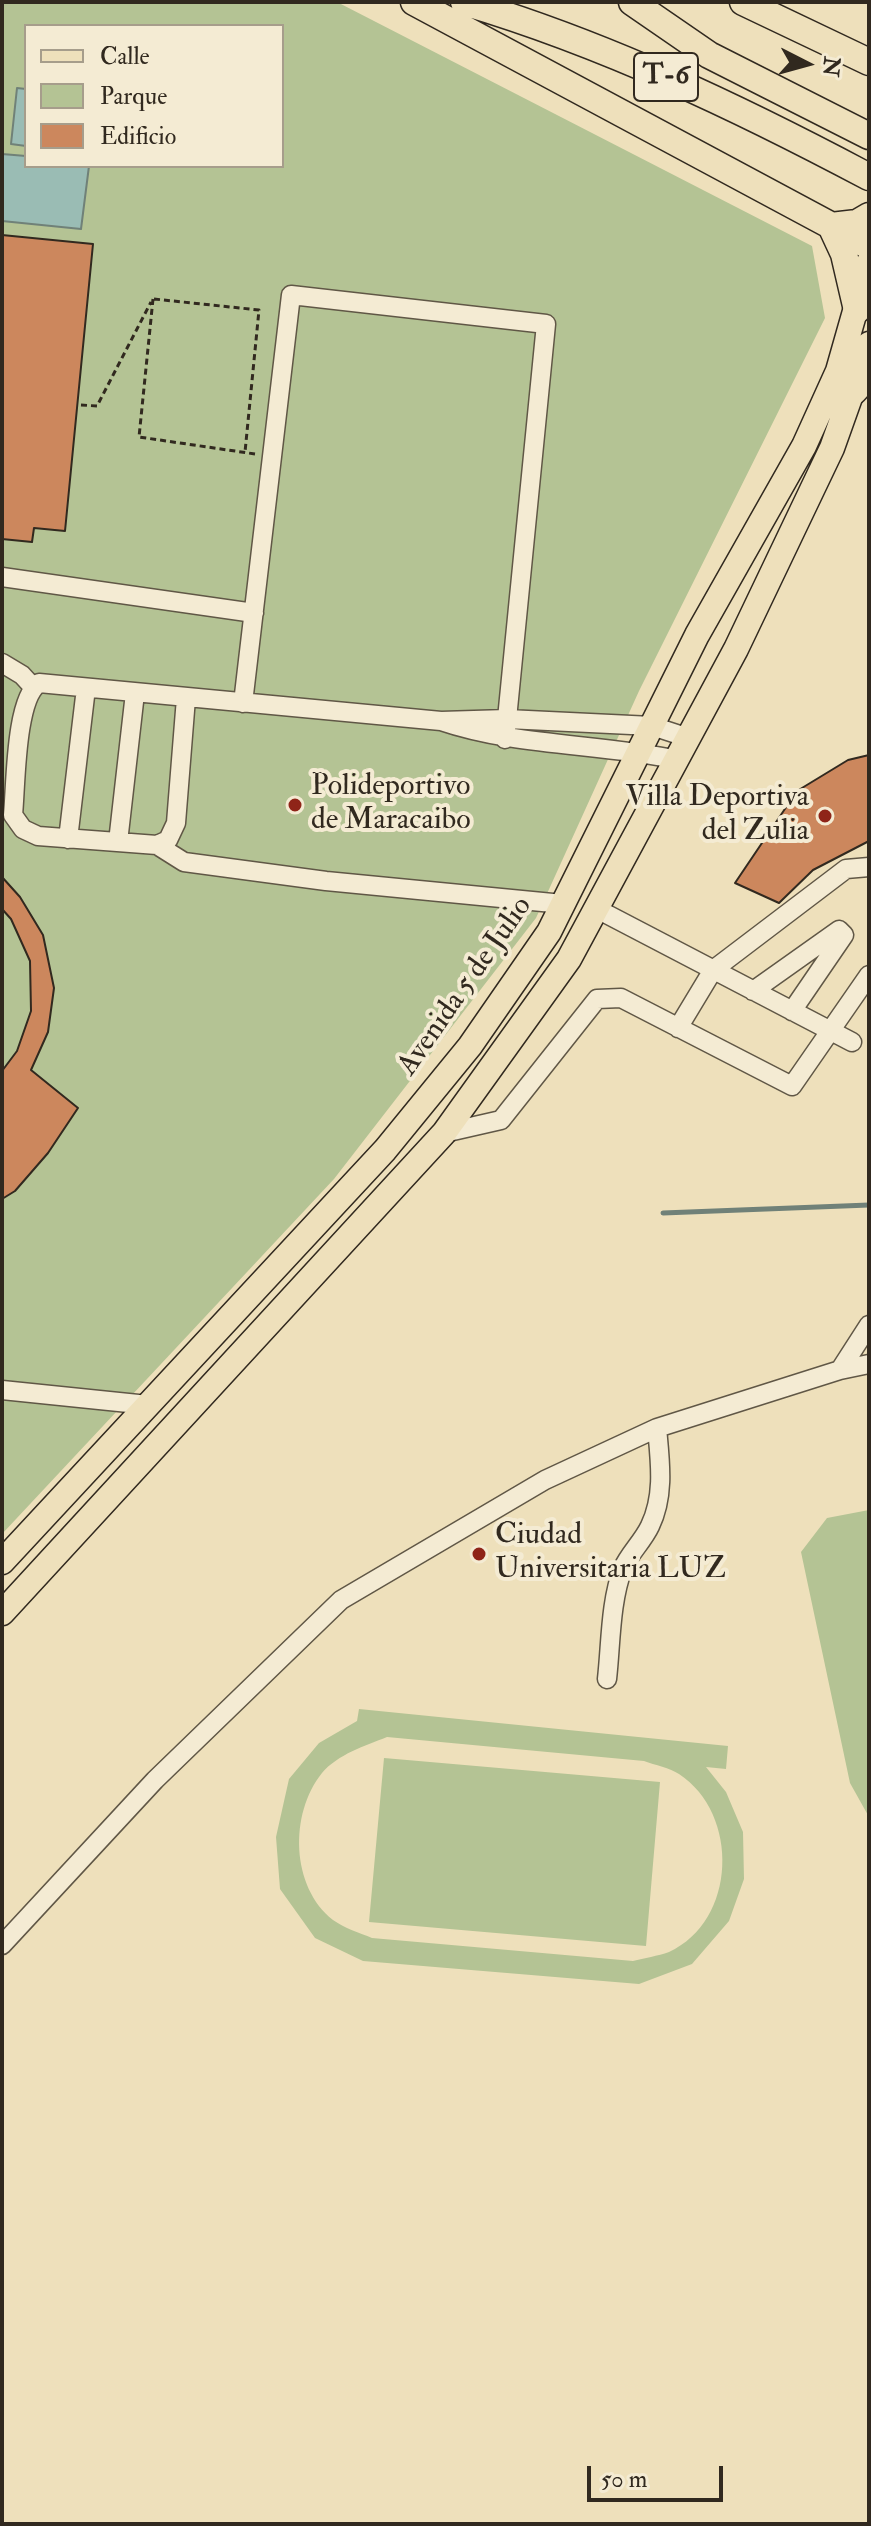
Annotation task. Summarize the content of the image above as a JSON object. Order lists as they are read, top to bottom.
{
  "streets": {
    "highway": ["T-6"],
    "main road": ["Avenida 5 de Julio"]
  },
  "places": ["Polideportivo de Maracaibo", "Villa Deportiva del Zulia", "Ciudad Universitaria LUZ"],
  "legend": ["Calle", "Parque", "Edificio"],
  "scale_bar": "50 m",
  "north": "right"
}
